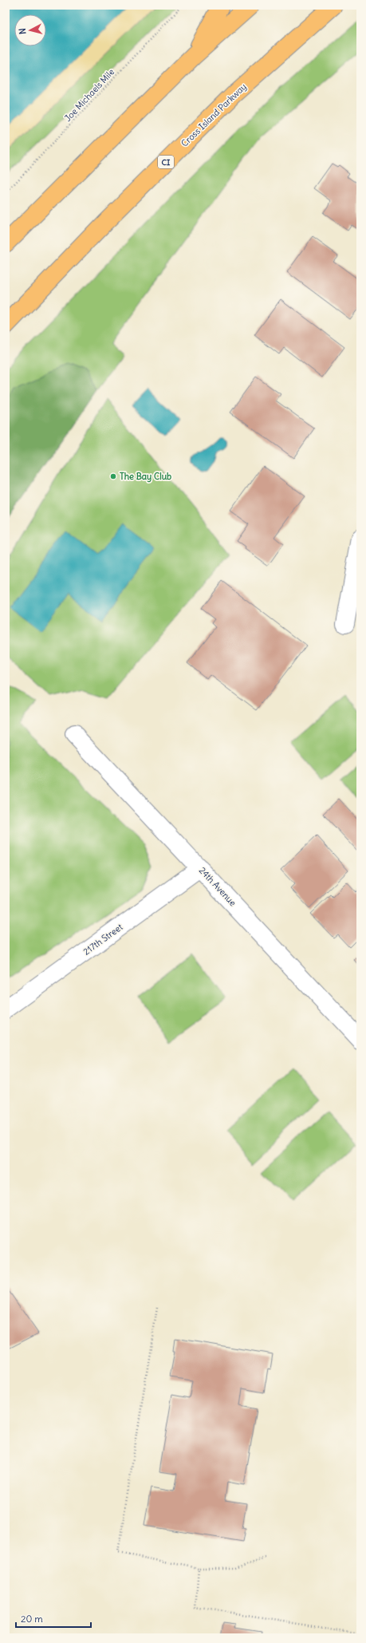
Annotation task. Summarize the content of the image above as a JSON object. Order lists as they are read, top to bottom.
{
  "streets": {
    "highway": ["Cross Island Parkway", "CI"],
    "street": ["24th Avenue", "217th Street"],
    "path": ["Joe Michaels Mile"]
  },
  "crossings": [
    ["24th Avenue", "217th Street"]
  ],
  "places": ["The Bay Club"],
  "scale_bar": "20 m",
  "north": "left"
}
